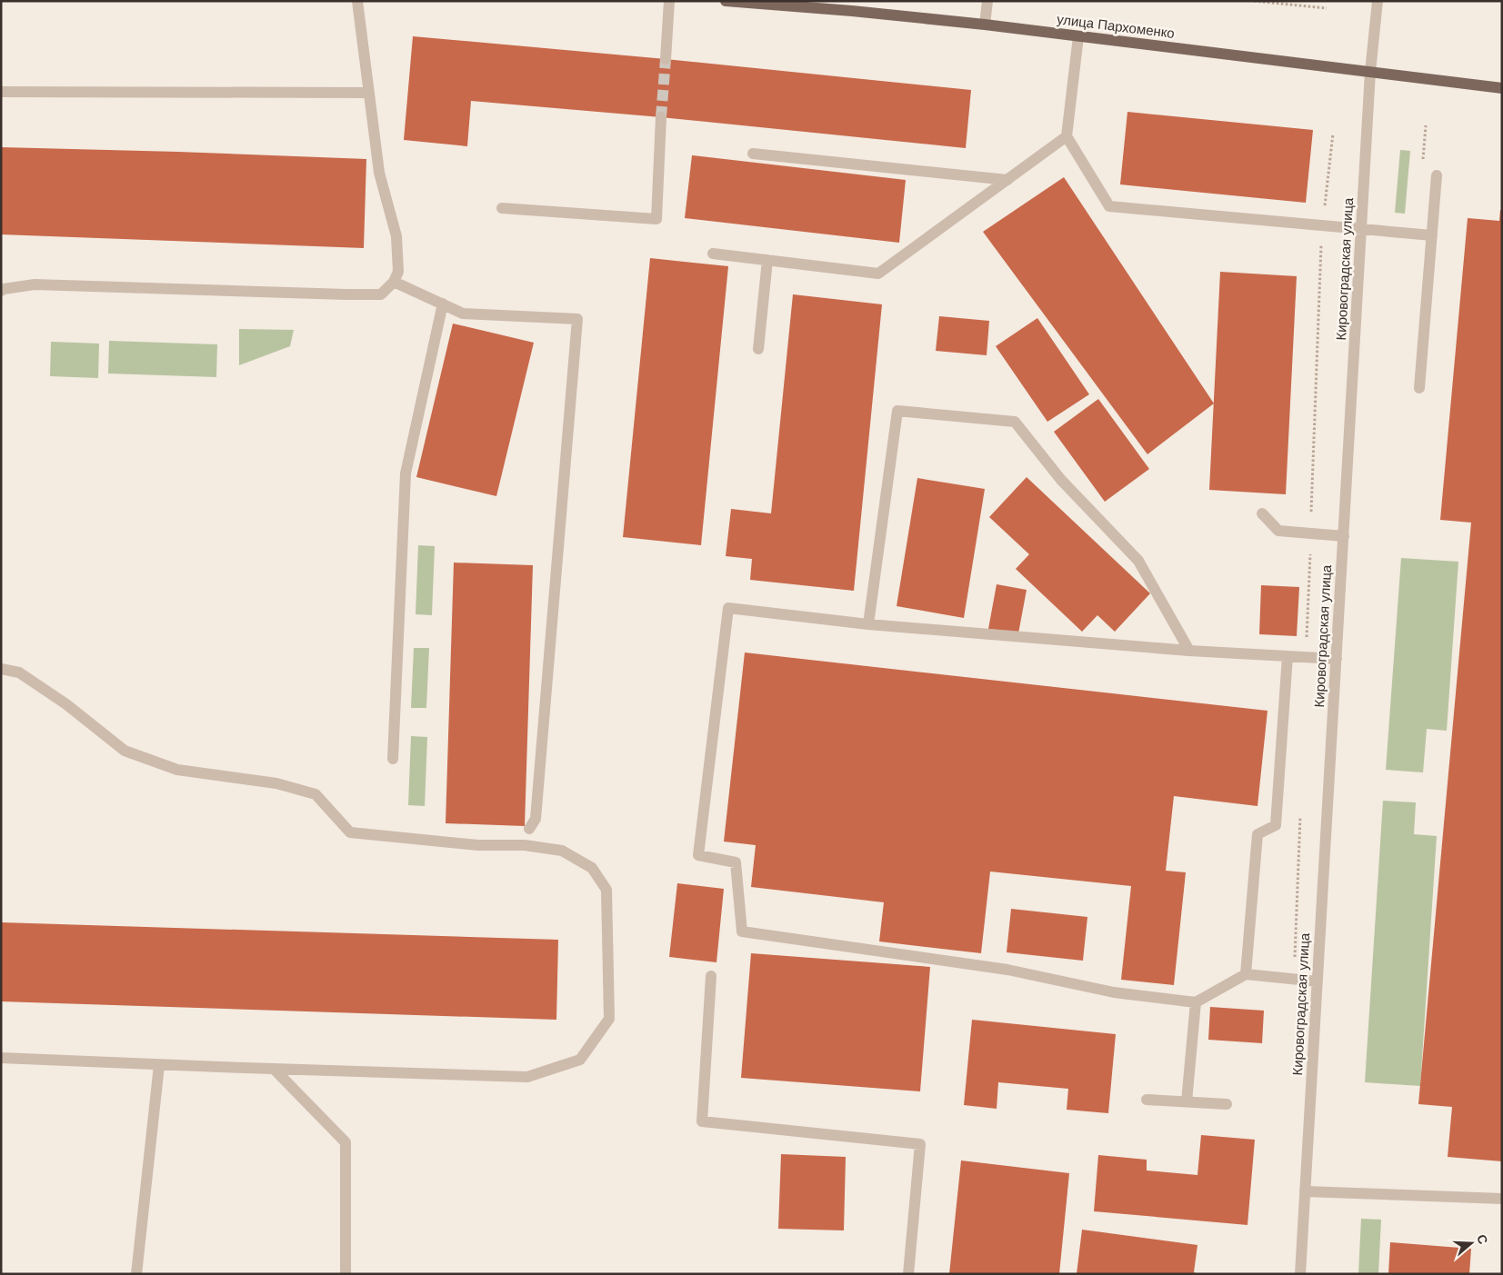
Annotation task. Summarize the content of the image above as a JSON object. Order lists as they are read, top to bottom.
{
  "streets": {
    "main road": ["улица Пархоменко"],
    "street": ["Кировоградская улица"]
  },
  "crossings": [
    ["улица Пархоменко", "Кировоградская улица"]
  ],
  "north": "right"
}
